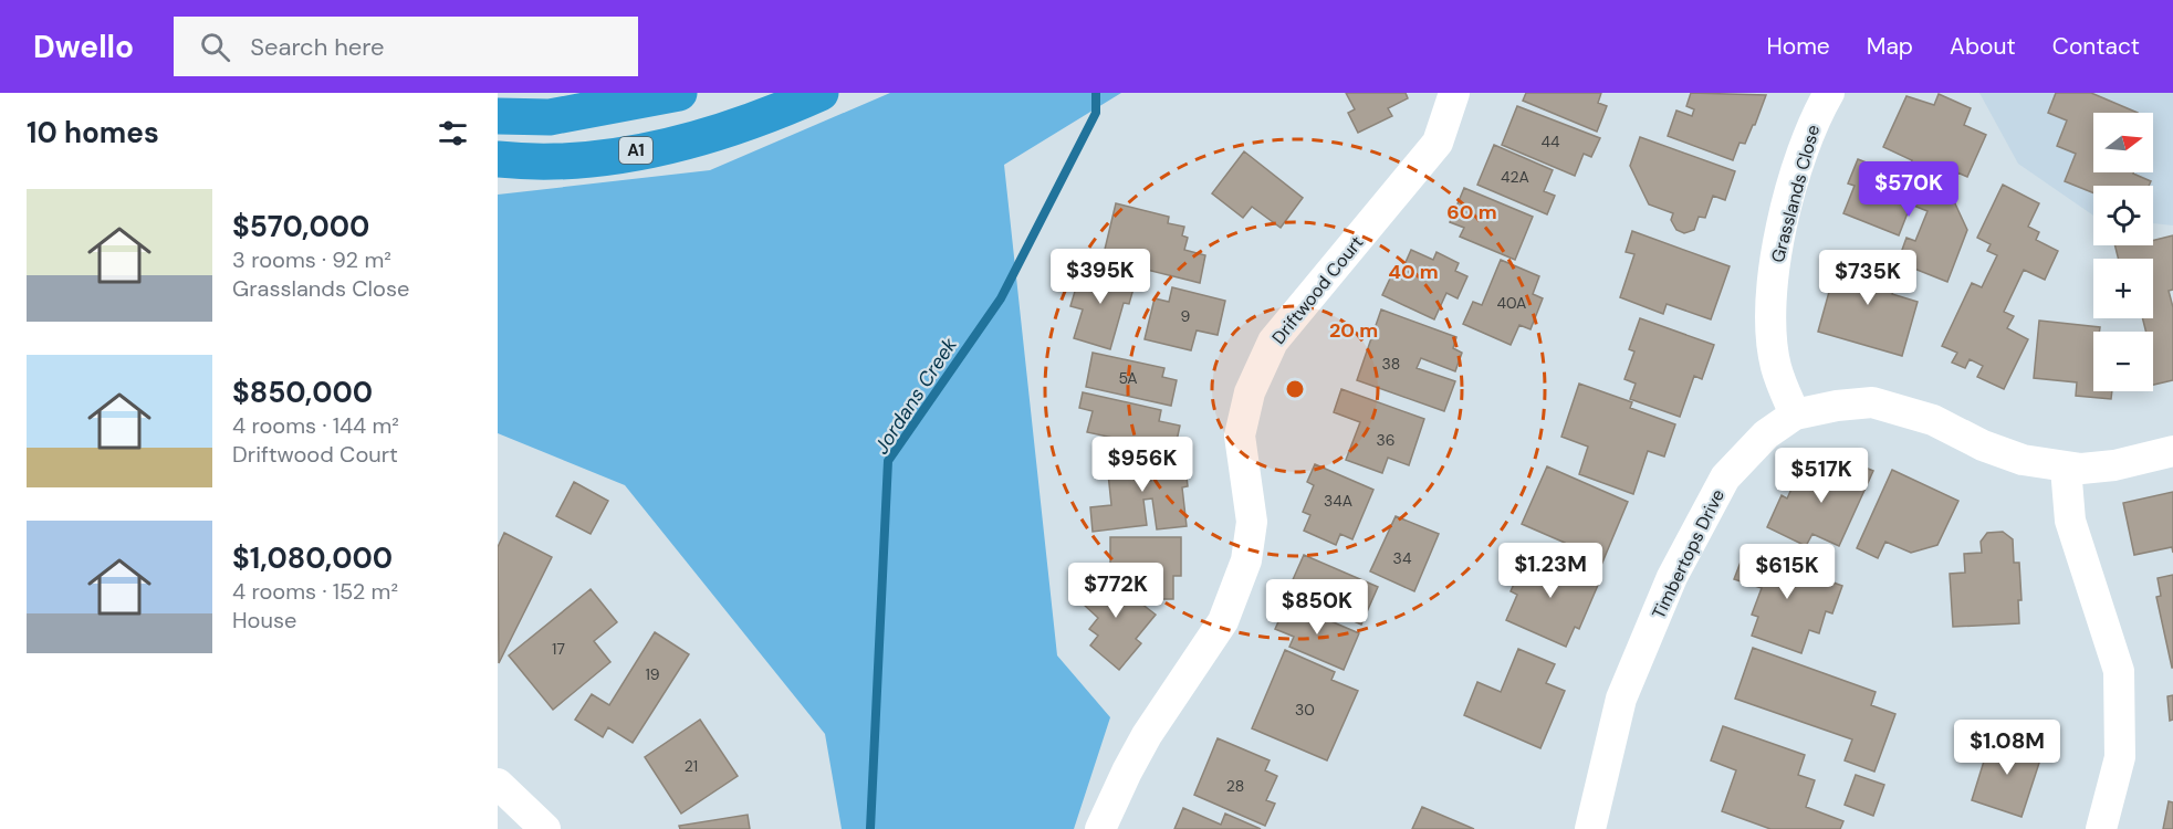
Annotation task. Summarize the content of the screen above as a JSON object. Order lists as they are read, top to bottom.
{
  "streets": {
    "highway": ["A1"],
    "street": ["Grasslands Close", "Driftwood Court", "Timbertops Drive"]
  },
  "crossings": [
    ["Grasslands Close", "Timbertops Drive"]
  ],
  "water": ["Jordans Creek"],
  "house_numbers": [
    "44",
    "42A",
    "40A",
    "9",
    "38",
    "5A",
    "36",
    "34A",
    "34",
    "17",
    "19",
    "30",
    "21",
    "28"
  ],
  "north": "right",
  "page": {
    "header": "Dwello",
    "search": "Search here",
    "nav": [
      "Home",
      "Map",
      "About",
      "Contact"
    ],
    "heading": "10 homes",
    "map_buttons": ["+", "−"],
    "price": [
      "$570K",
      "$395K",
      "$735K",
      "$956K",
      "$517K",
      "$1.23M",
      "$615K",
      "$772K",
      "$850K",
      "$1.08M"
    ],
    "list": [
      {
        "name": "$570,000",
        "note": "3 rooms · 92 m² · Grasslands Close"
      },
      {
        "name": "$850,000",
        "note": "4 rooms · 144 m² · Driftwood Court"
      },
      {
        "name": "$1,080,000",
        "note": "4 rooms · 152 m² · House"
      }
    ]
  },
  "rings": ["60 m", "40 m", "20 m"]
}
